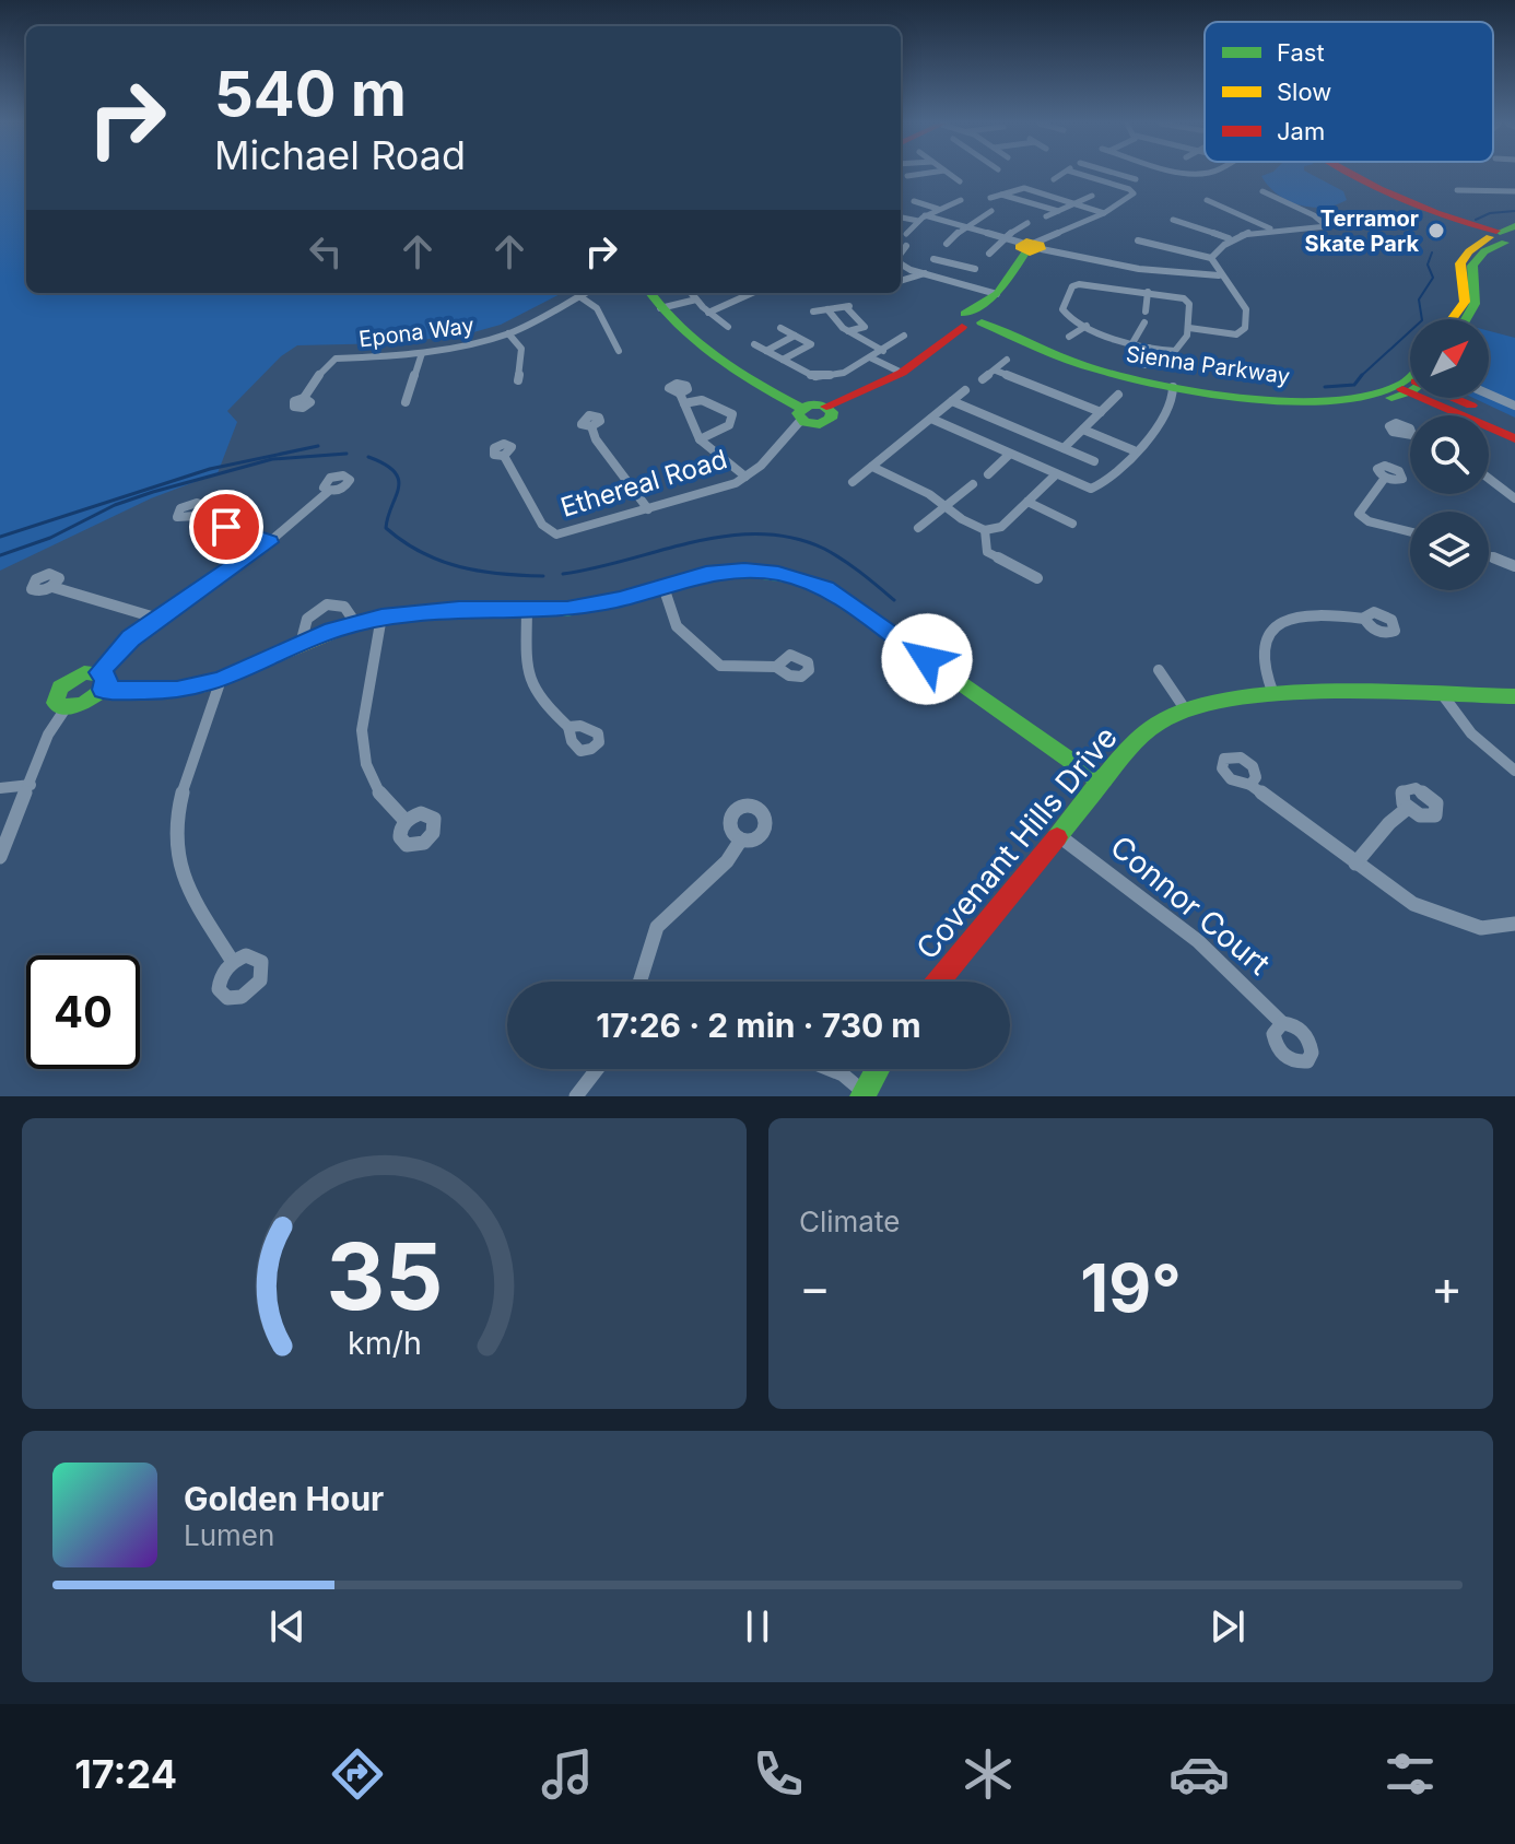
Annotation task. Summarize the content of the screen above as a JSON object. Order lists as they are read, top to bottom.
{
  "streets": {
    "street": [
      "Epona Way",
      "Sienna Parkway",
      "Ethereal Road",
      "Covenant Hills Drive",
      "Connor Court"
    ]
  },
  "crossings": [
    ["Covenant Hills Drive", "Connor Court"]
  ],
  "places": ["Terramor Skate Park"],
  "legend": ["Fast", "Slow", "Jam"],
  "north": "top right",
  "page": {
    "turn": ["540 m", "Michael Road"],
    "limit": "40",
    "trip": "17:26 · 2 min · 730 m",
    "tile": "Climate",
    "heat": ["−", "19°", "+"],
    "song": ["Golden Hour", "Lumen"],
    "tabs": "17:24",
    "gauge": ["35", "km/h"]
  }
}
